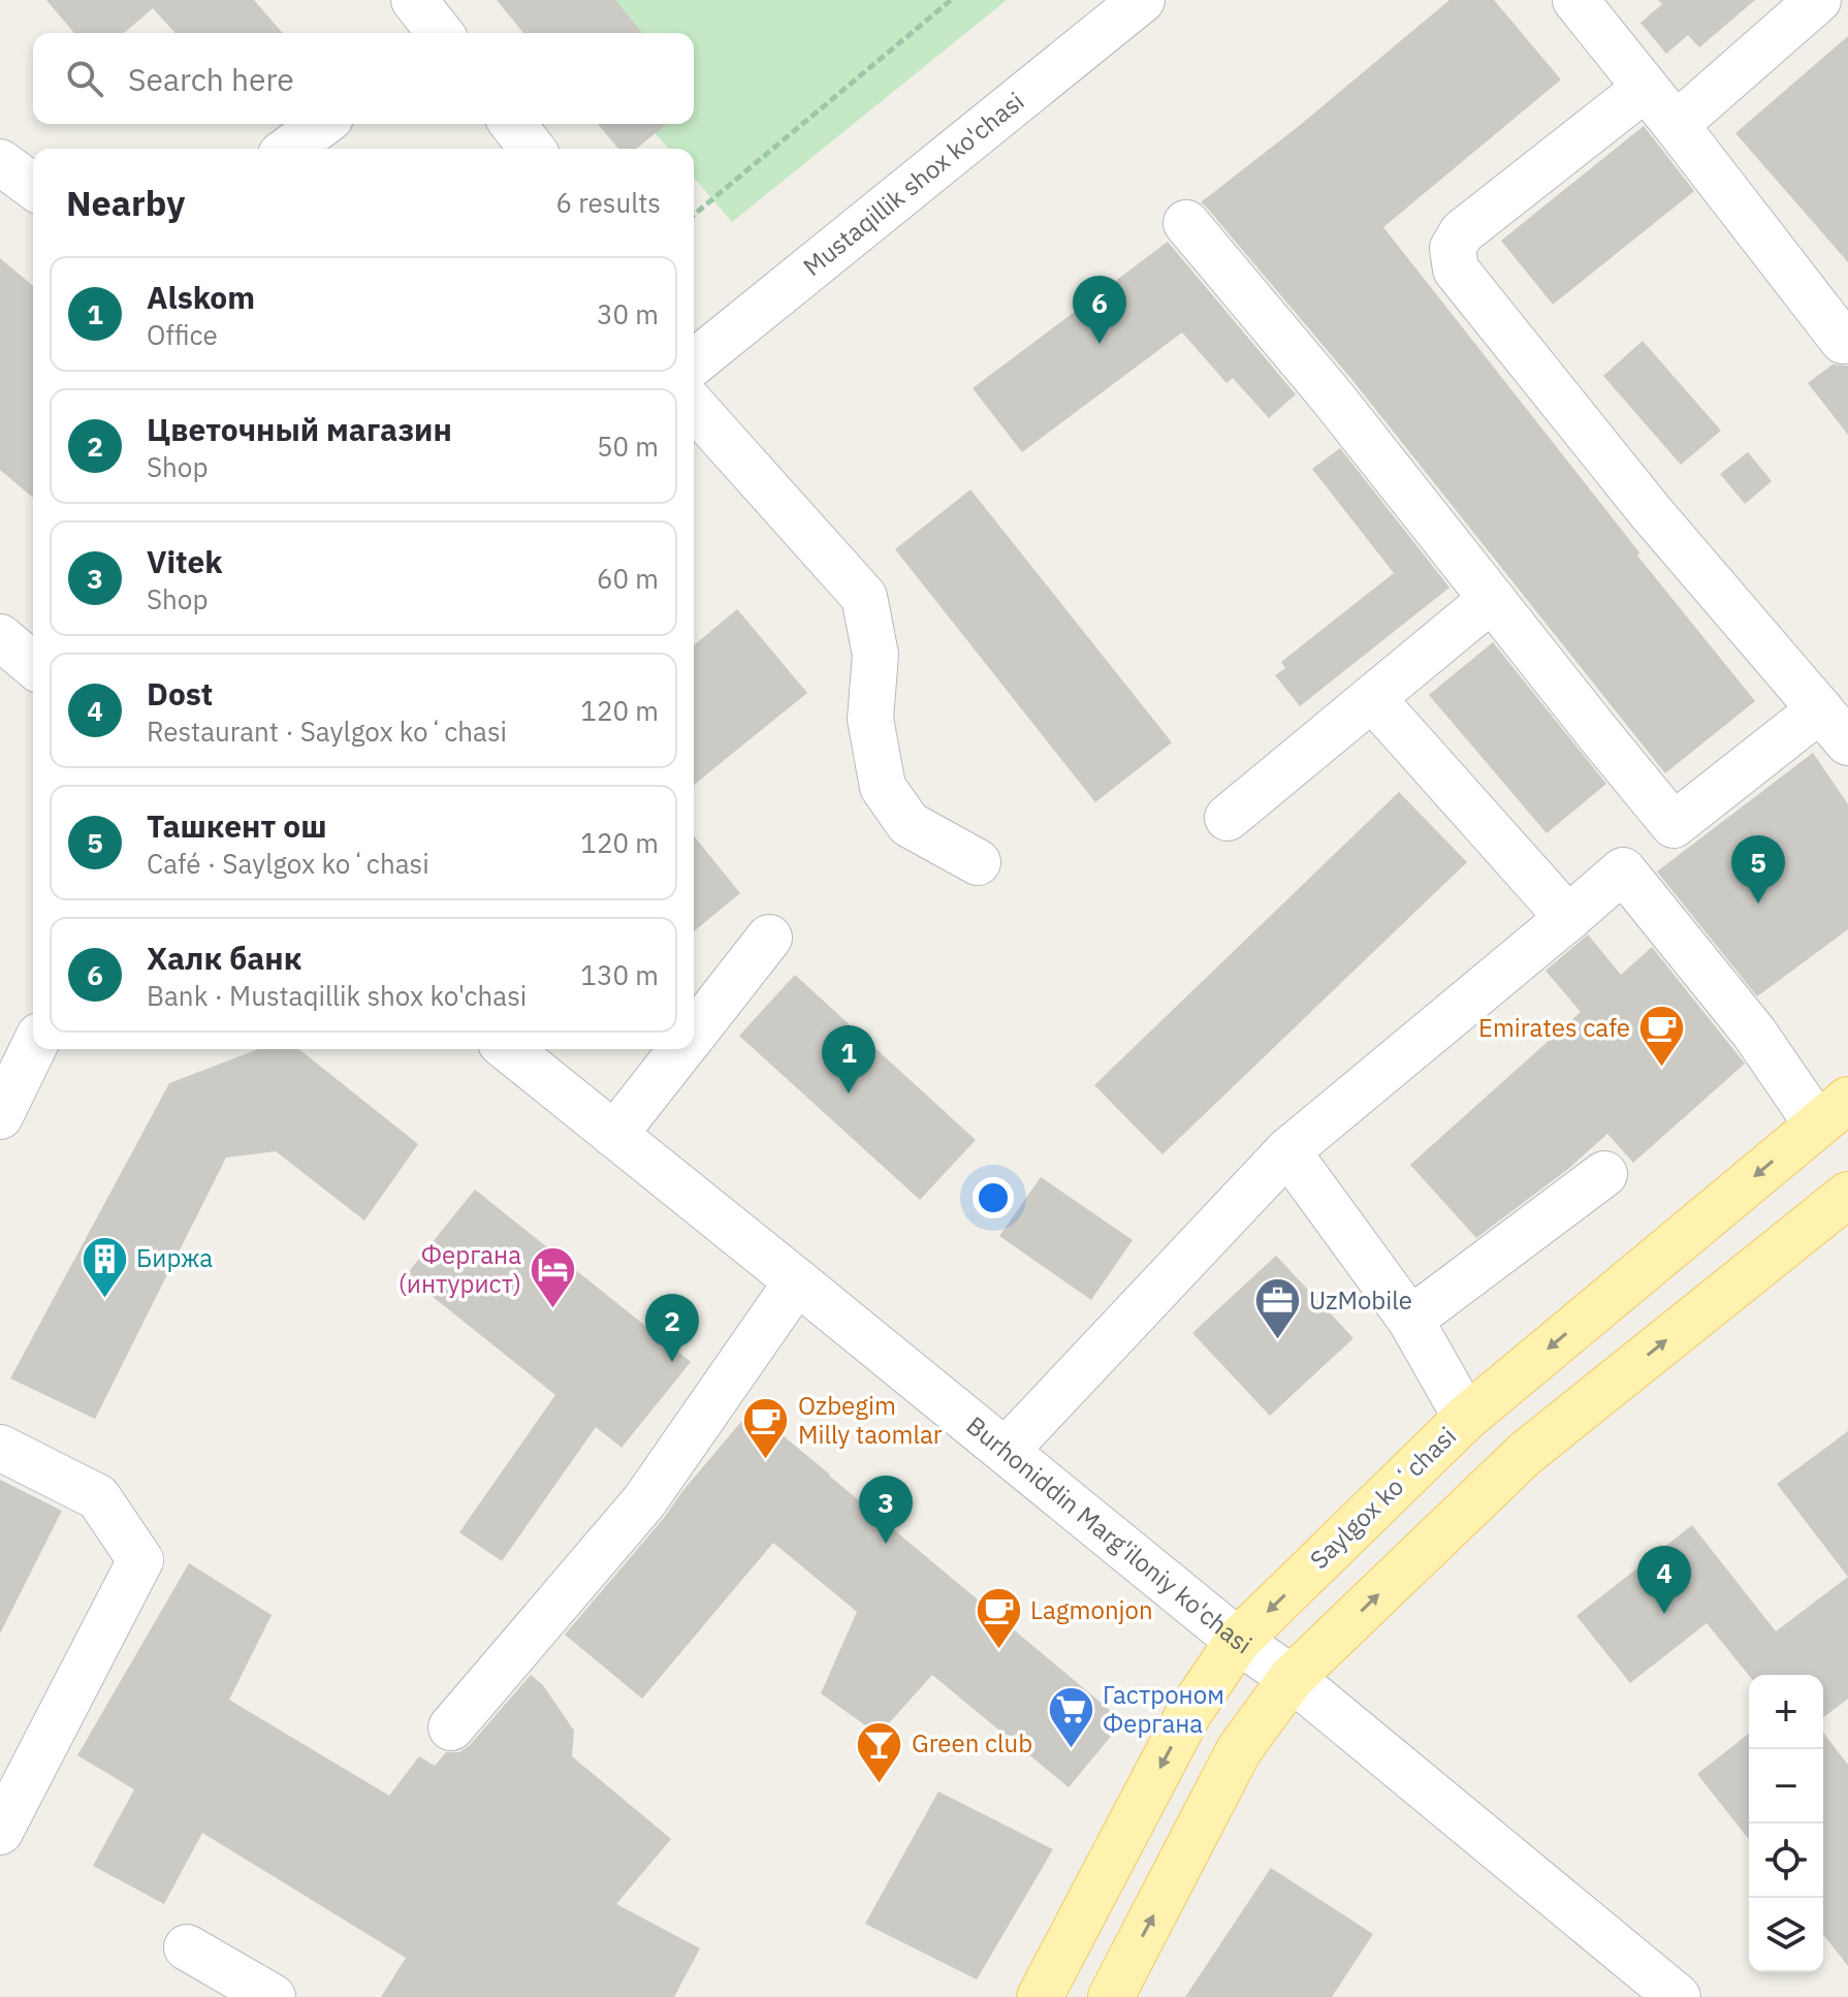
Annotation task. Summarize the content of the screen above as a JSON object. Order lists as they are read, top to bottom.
{
  "streets": {
    "main road": ["Saylgox koʻchasi"],
    "street": ["Mustaqillik shox ko'chasi", "Burhoniddin Marg'iloniy ko'chasi"]
  },
  "crossings": [
    ["Saylgox koʻchasi", "Burhoniddin Marg'iloniy ko'chasi"]
  ],
  "places": {
    "cafe": ["Emirates cafe", "Ozbegim Milly taomlar", "Lagmonjon"],
    "building": ["Биржа"],
    "hotel": ["Фергана (интурист)"],
    "office": ["UzMobile"],
    "supermarket": ["Гастроном Фергана"],
    "bar": ["Green club"]
  },
  "page": {
    "search": "Search here",
    "heading": ["Nearby", "6 results"],
    "list": [
      {
        "mark": "1",
        "name": "Alskom",
        "note": "Office",
        "value": "30 m"
      },
      {
        "mark": "2",
        "name": "Цветочный магазин",
        "note": "Shop",
        "value": "50 m"
      },
      {
        "mark": "3",
        "name": "Vitek",
        "note": "Shop",
        "value": "60 m"
      },
      {
        "mark": "4",
        "name": "Dost",
        "note": "Restaurant · Saylgox koʻchasi",
        "value": "120 m"
      },
      {
        "mark": "5",
        "name": "Ташкент ош",
        "note": "Café · Saylgox koʻchasi",
        "value": "120 m"
      },
      {
        "mark": "6",
        "name": "Халк банк",
        "note": "Bank · Mustaqillik shox ko'chasi",
        "value": "130 m"
      }
    ],
    "pins": [
      "6",
      "5",
      "1",
      "2",
      "3",
      "4"
    ],
    "map_buttons": ["+", "−"]
  }
}
